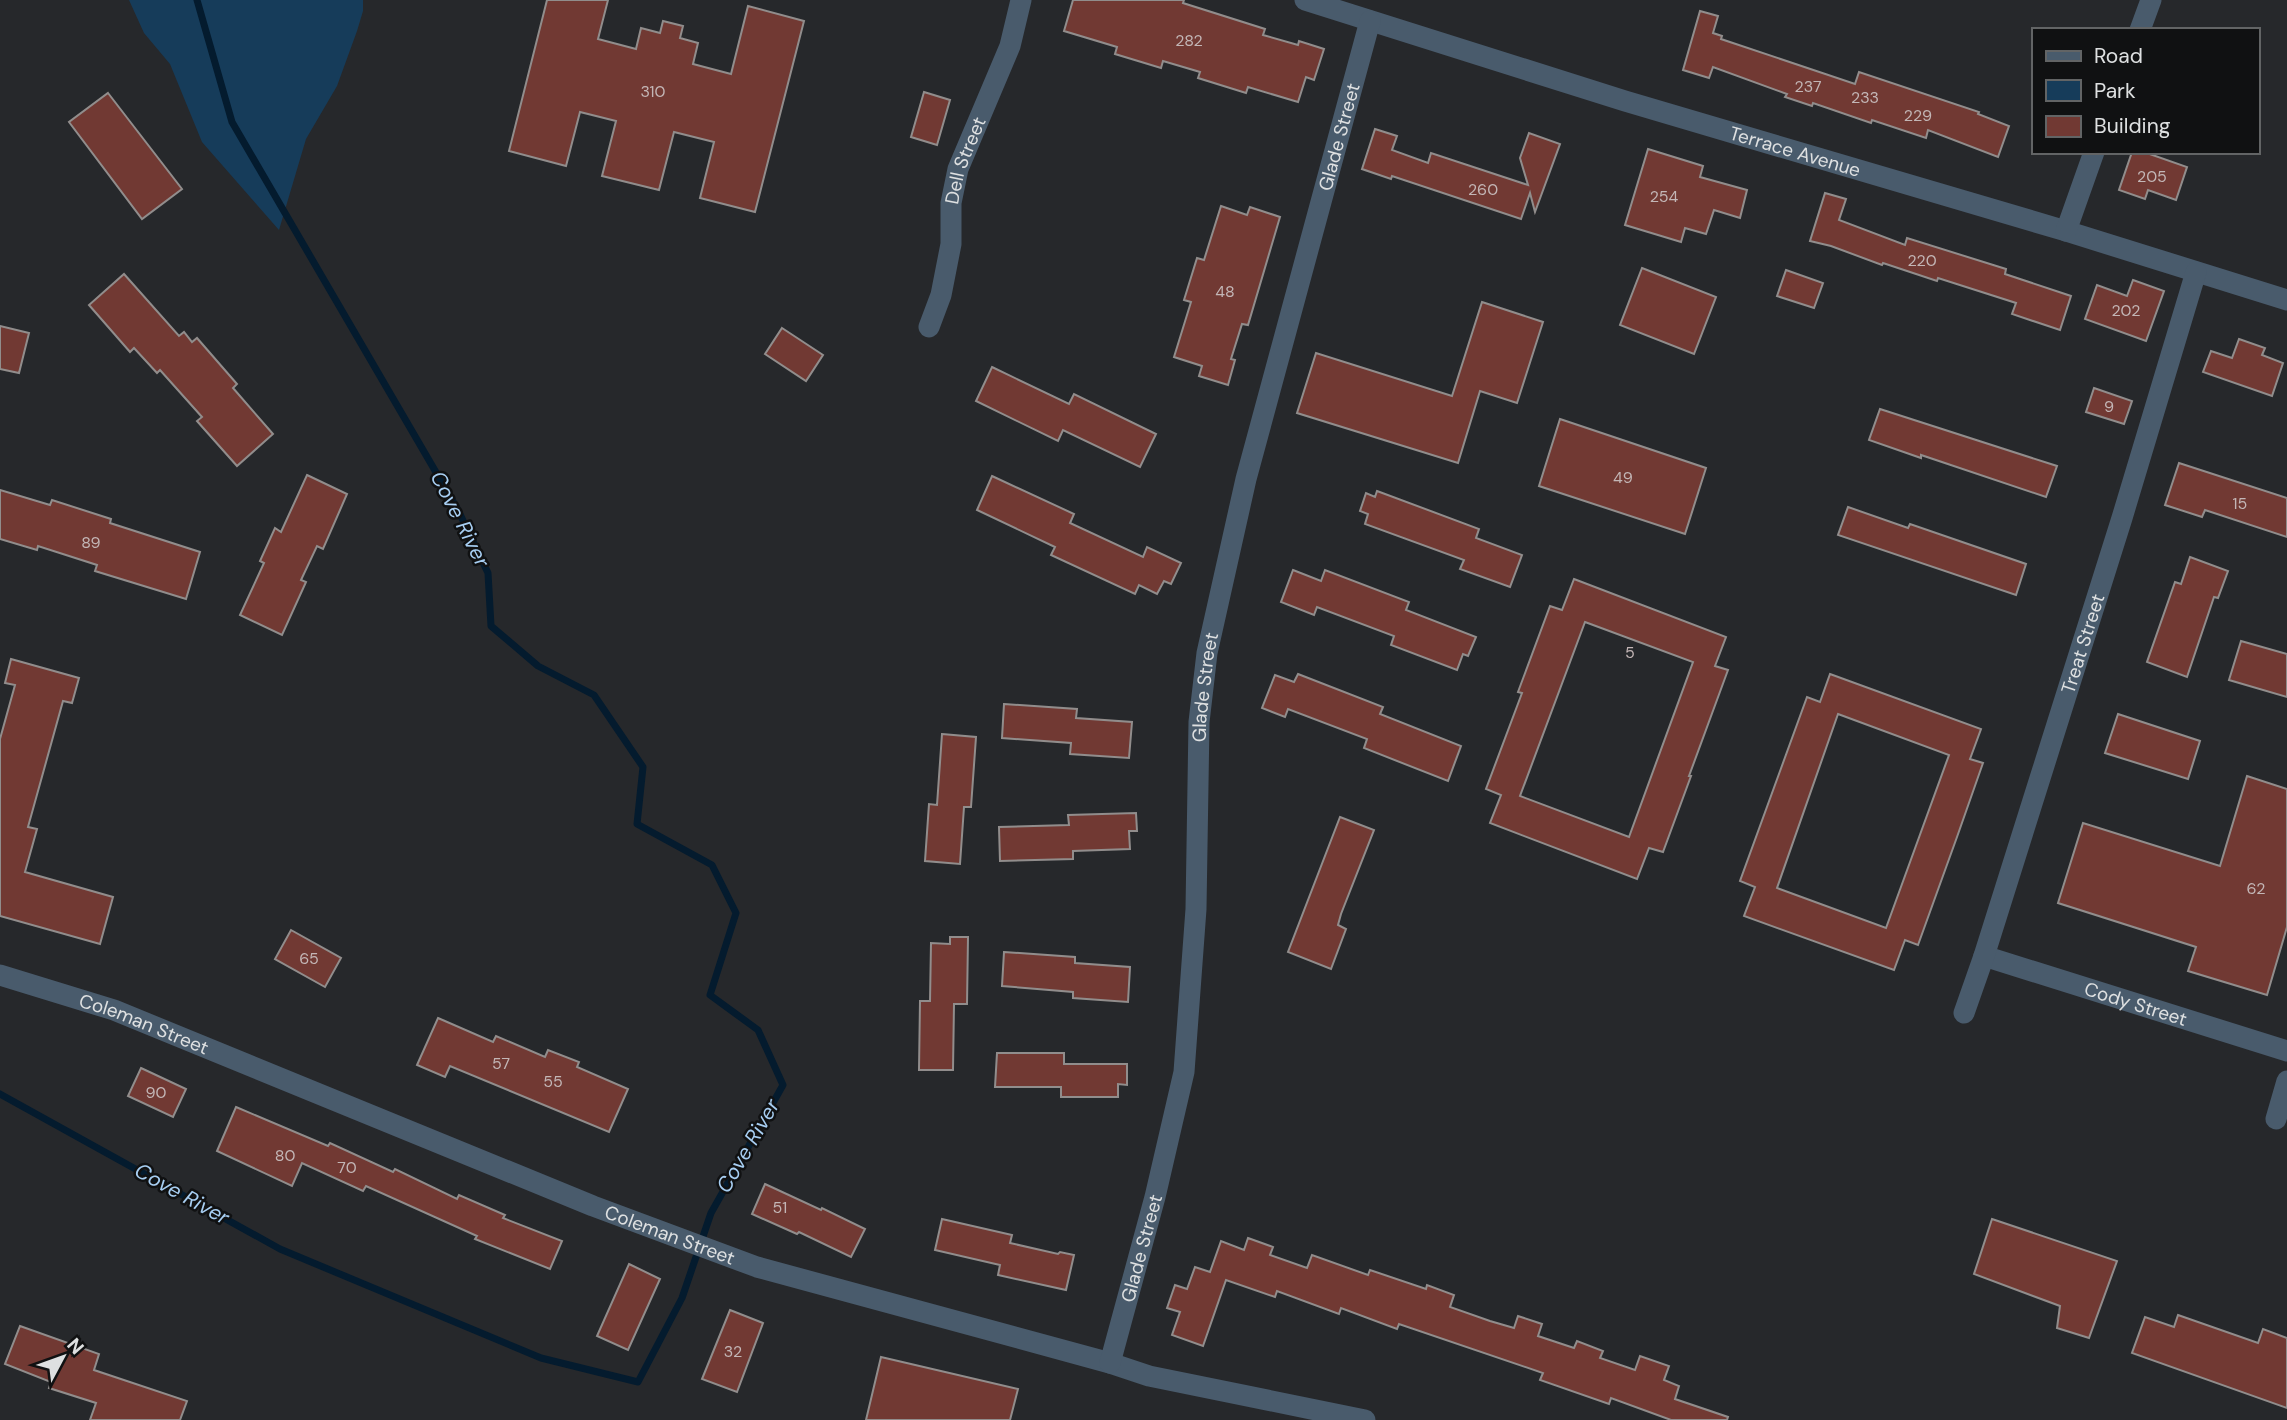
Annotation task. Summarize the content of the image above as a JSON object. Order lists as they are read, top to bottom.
{
  "streets": {
    "street": [
      "Glade Street",
      "Terrace Avenue",
      "Dell Street",
      "Treat Street",
      "Cody Street",
      "Coleman Street"
    ]
  },
  "crossings": [
    ["Glade Street", "Terrace Avenue"],
    ["Glade Street", "Coleman Street"],
    ["Terrace Avenue", "Treat Street"],
    ["Treat Street", "Cody Street"]
  ],
  "water": ["Cove River"],
  "house_numbers": [
    "282",
    "237",
    "310",
    "233",
    "229",
    "205",
    "260",
    "254",
    "220",
    "48",
    "202",
    "9",
    "49",
    "15",
    "89",
    "5",
    "62",
    "65",
    "57",
    "55",
    "90",
    "80",
    "70",
    "51",
    "32"
  ],
  "legend": ["Road", "Park", "Building"],
  "north": "top right"
}
